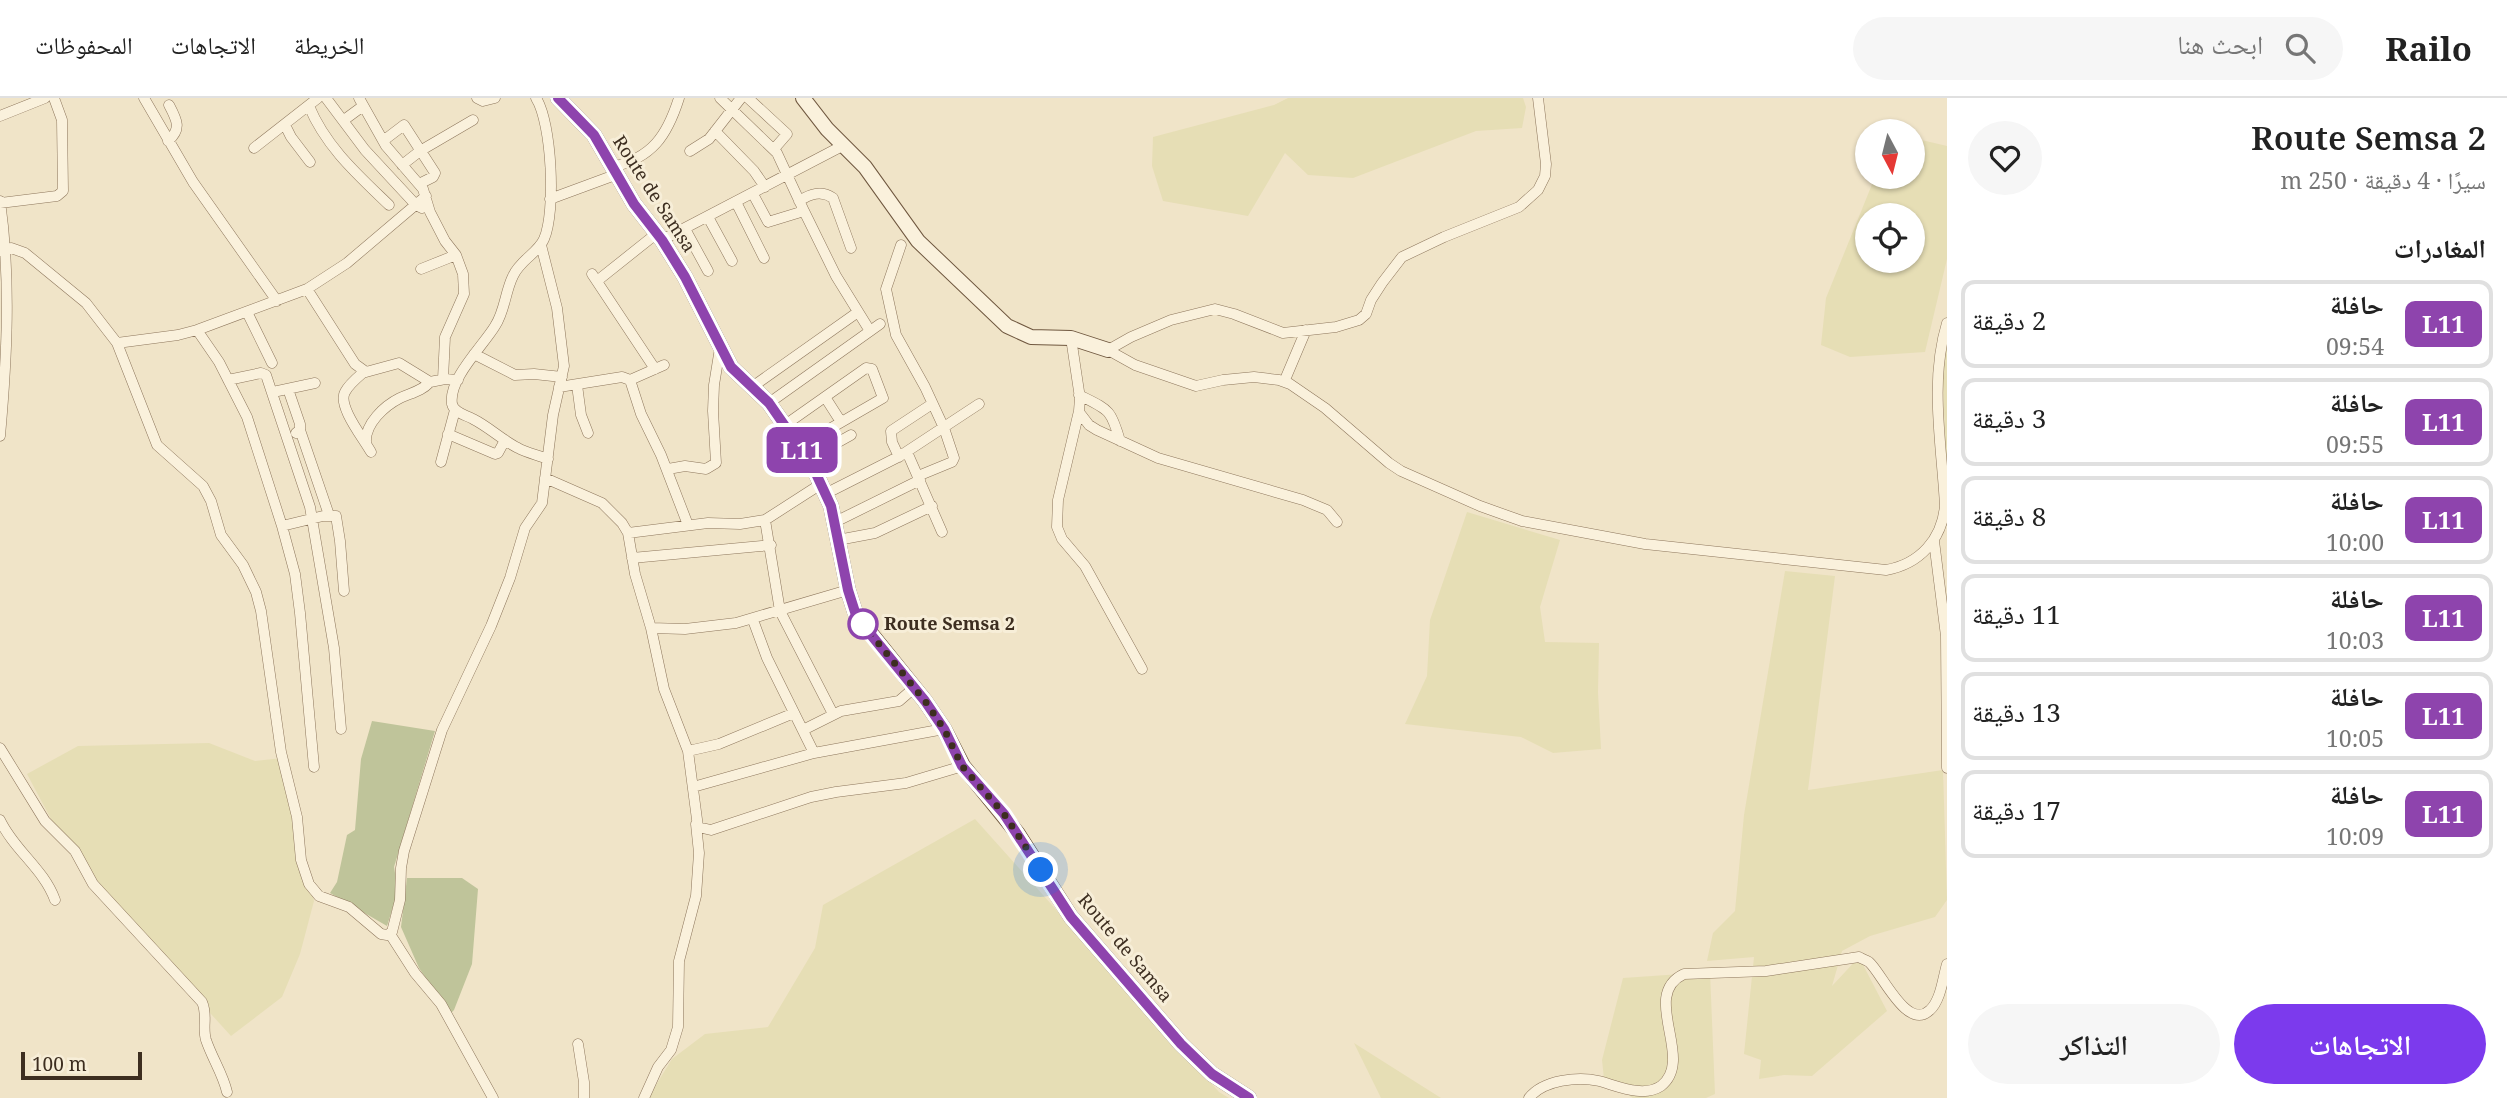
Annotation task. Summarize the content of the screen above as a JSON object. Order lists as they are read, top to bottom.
{
  "streets": {
    "street": ["Route de Samsa"]
  },
  "places": ["Route Semsa 2"],
  "lines": ["bus line L11"],
  "scale_bar": "100 m",
  "north": "bottom",
  "page": {
    "header": "Railo",
    "search": "ابحث هنا",
    "nav": ["الخريطة", "الاتجاهات", "المحفوظات"],
    "heading": [
      ["Route Semsa 2", "سيرًا · 4 دقيقة · 250 m"],
      "المغادرات"
    ],
    "on_map": "L11",
    "list": [
      {
        "mark": "L11",
        "name": "حافلة",
        "note": "09:54",
        "value": "2 دقيقة"
      },
      {
        "mark": "L11",
        "name": "حافلة",
        "note": "09:55",
        "value": "3 دقيقة"
      },
      {
        "mark": "L11",
        "name": "حافلة",
        "note": "10:00",
        "value": "8 دقيقة"
      },
      {
        "mark": "L11",
        "name": "حافلة",
        "note": "10:03",
        "value": "11 دقيقة"
      },
      {
        "mark": "L11",
        "name": "حافلة",
        "note": "10:05",
        "value": "13 دقيقة"
      },
      {
        "mark": "L11",
        "name": "حافلة",
        "note": "10:09",
        "value": "17 دقيقة"
      }
    ],
    "buttons": ["الاتجاهات", "التذاكر"],
    "scale": "100 m"
  }
}
